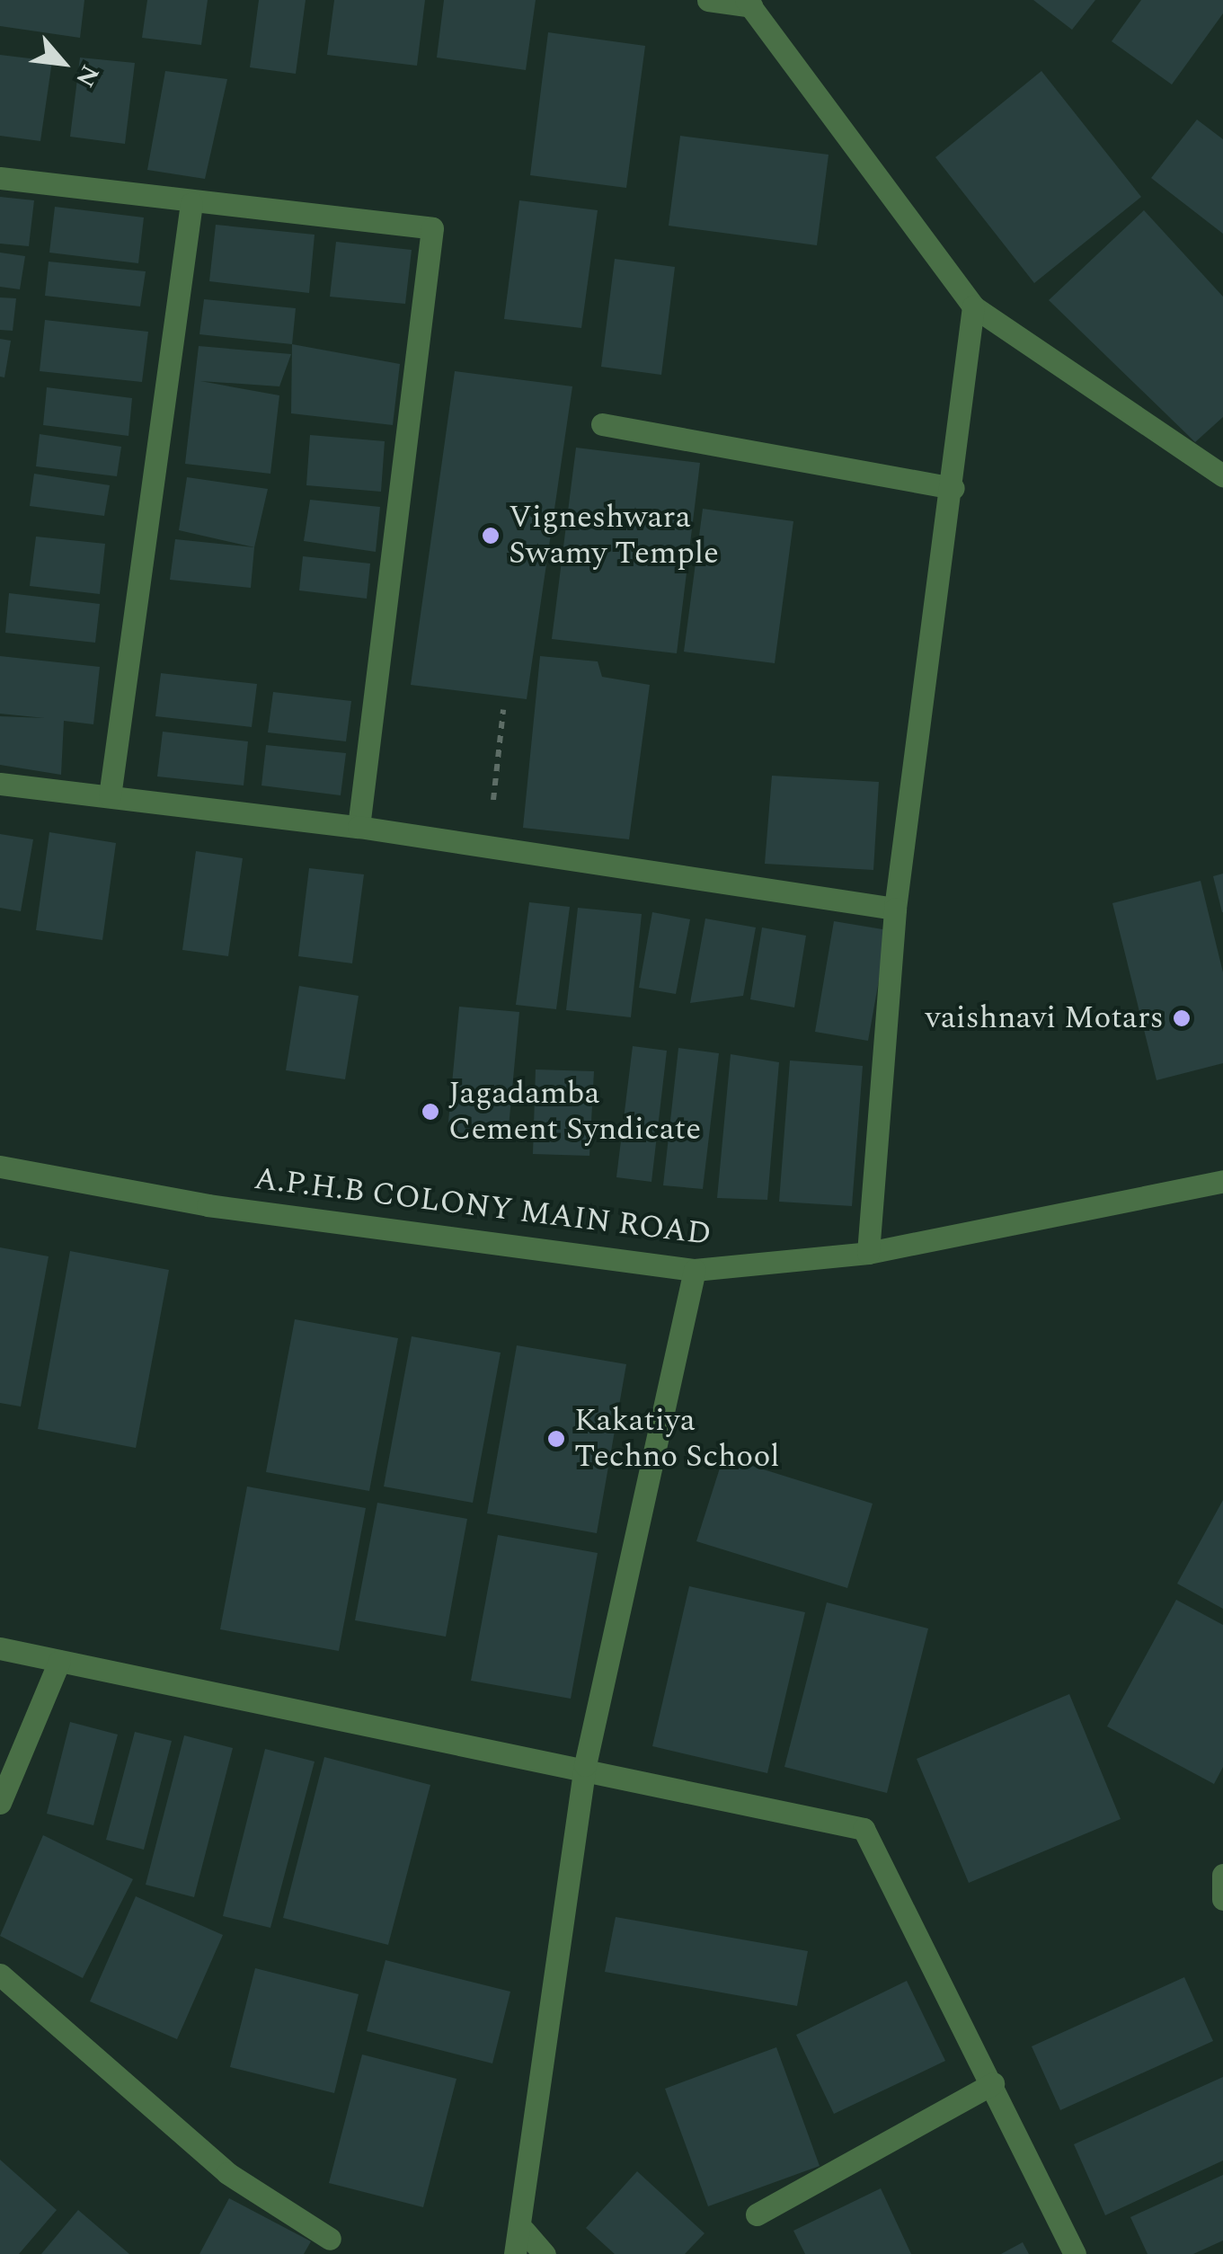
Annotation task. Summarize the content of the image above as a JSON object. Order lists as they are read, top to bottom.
{
  "streets": {
    "street": ["A.P.H.B COLONY MAIN ROAD"]
  },
  "places": [
    "Vigneshwara Swamy Temple",
    "vaishnavi Motars",
    "Jagadamba Cement Syndicate",
    "Kakatiya Techno School"
  ],
  "north": "bottom right"
}
